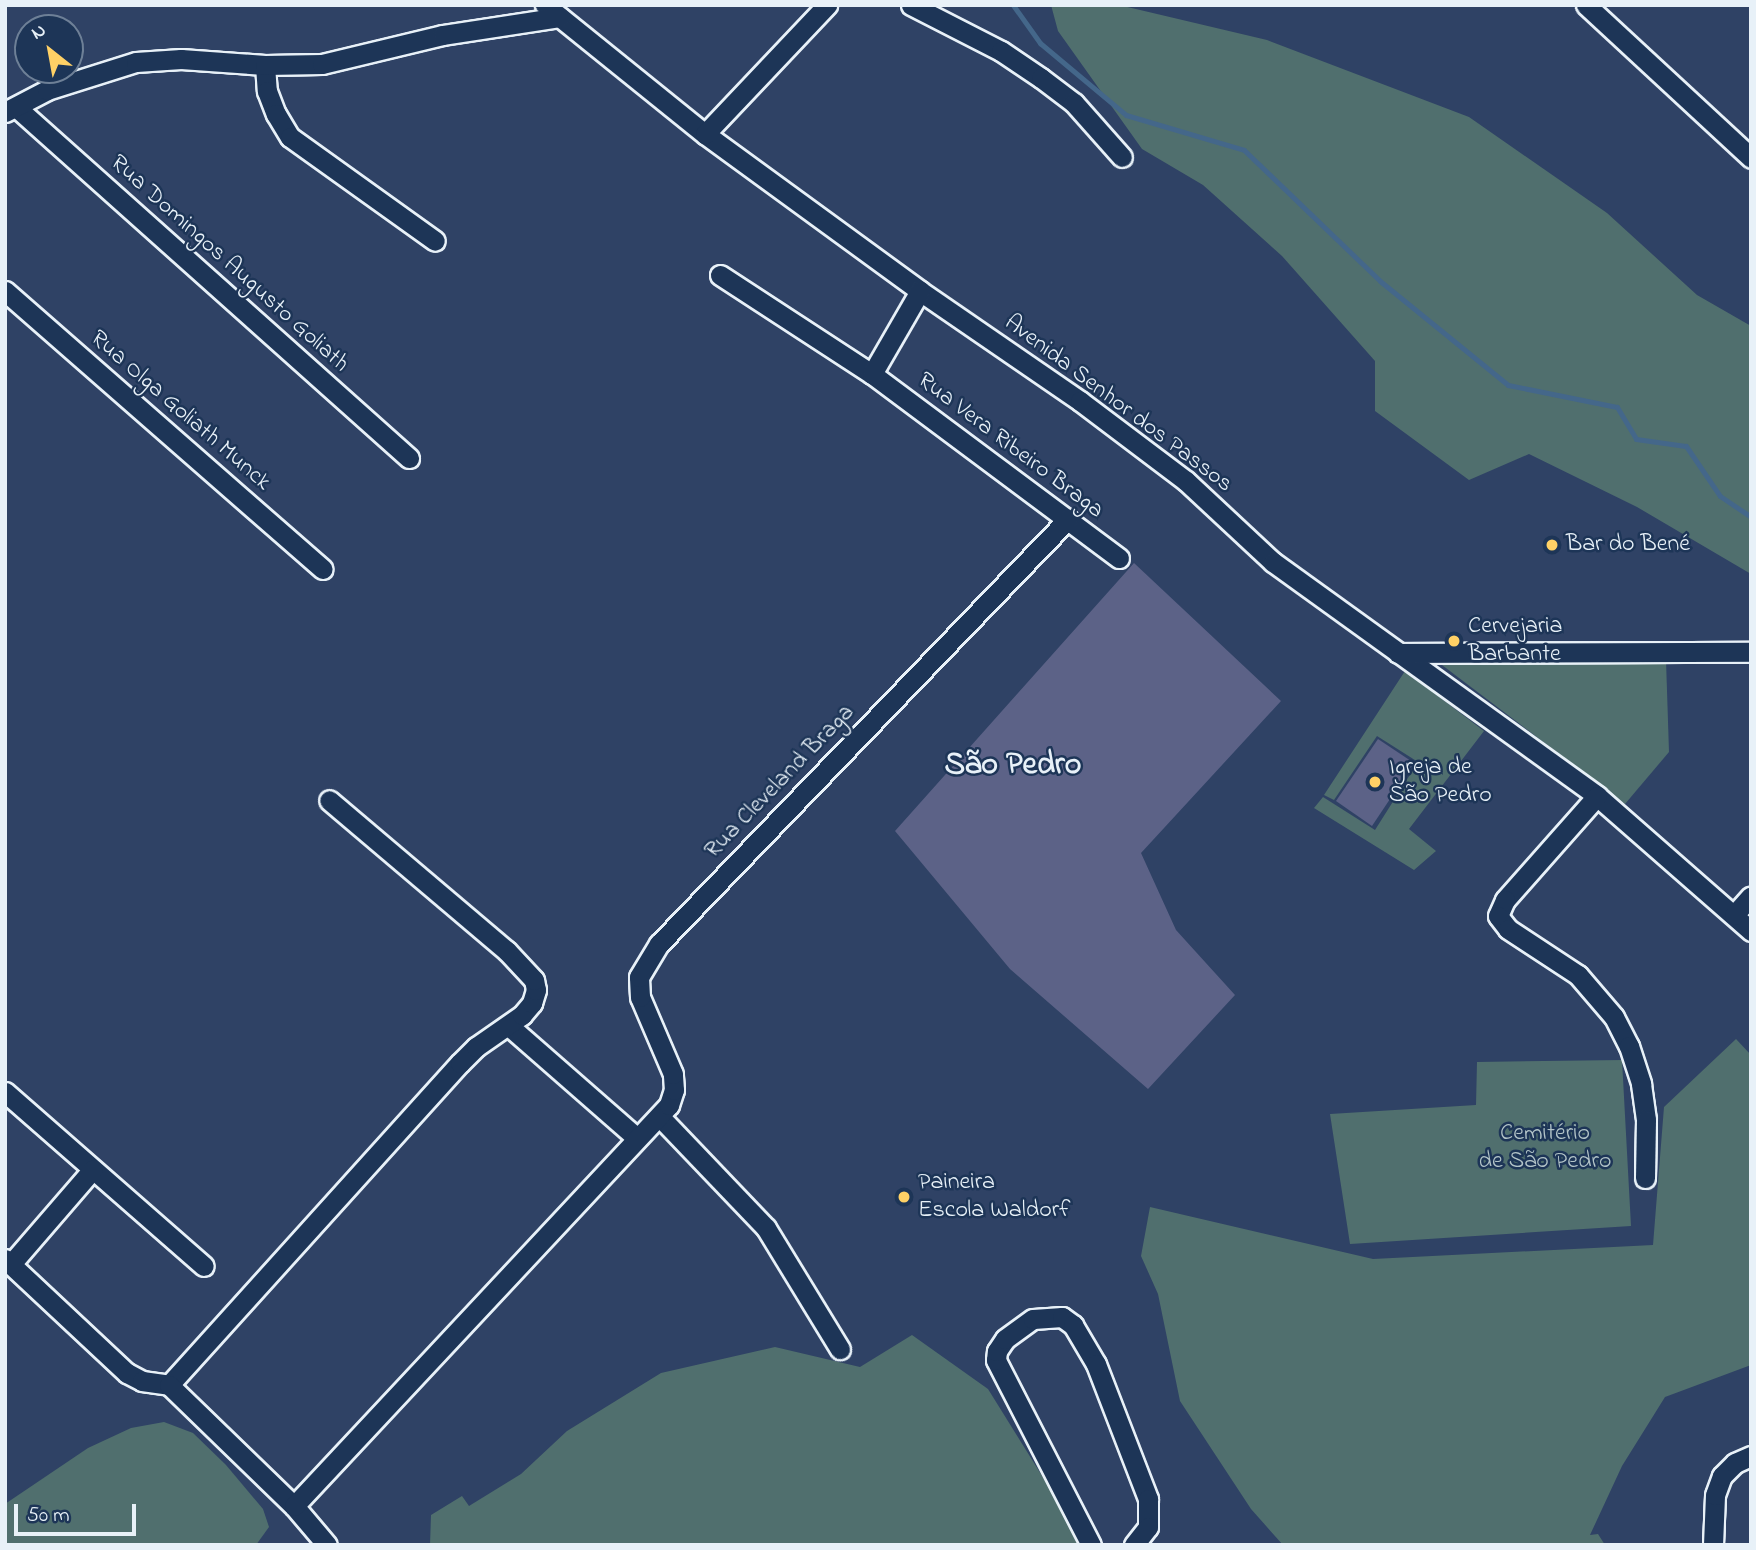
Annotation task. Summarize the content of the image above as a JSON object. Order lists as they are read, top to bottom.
{
  "streets": {
    "street": [
      "Rua Domingos Augusto Goliath",
      "Avenida Senhor dos Passos",
      "Rua Olga Goliath Munck",
      "Rua Vera Ribeiro Braga",
      "Rua Cleveland Braga"
    ]
  },
  "crossings": [
    ["Rua Vera Ribeiro Braga", "Rua Cleveland Braga"]
  ],
  "districts": ["São Pedro"],
  "parks": ["Cemitério de São Pedro"],
  "places": [
    "Bar do Bené",
    "Cervejaria Barbante",
    "Igreja de São Pedro",
    "Paineira Escola Waldorf"
  ],
  "scale_bar": "50 m",
  "north": "top left"
}
